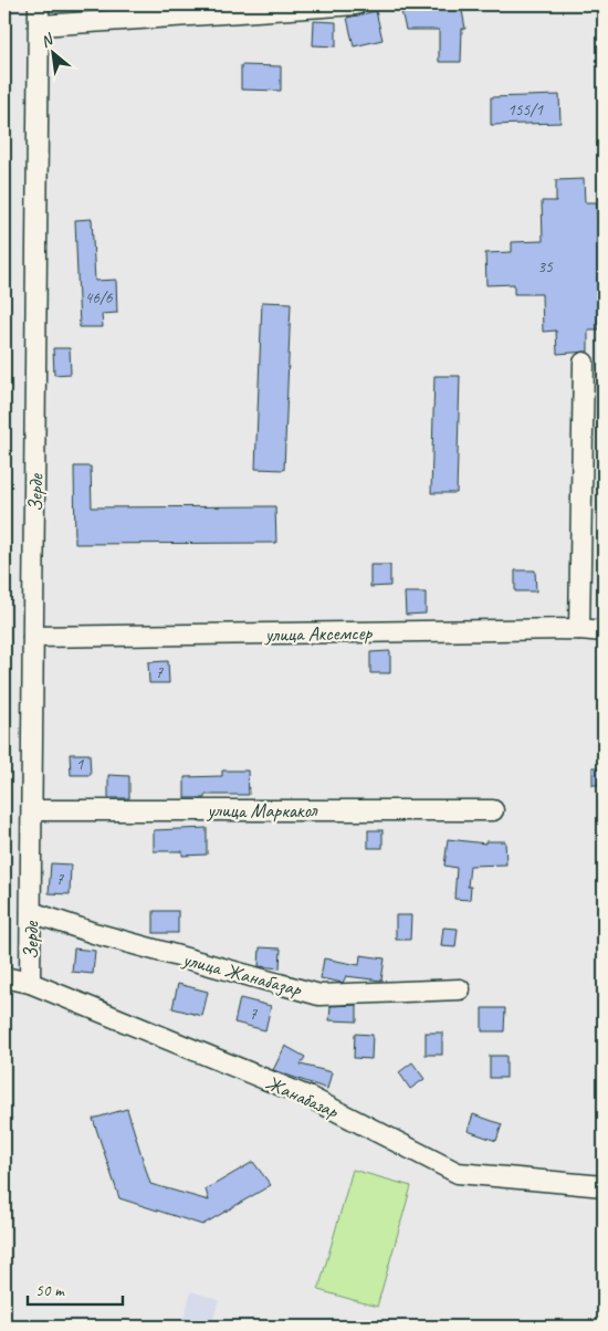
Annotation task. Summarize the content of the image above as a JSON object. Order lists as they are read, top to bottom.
{
  "streets": {
    "street": [
      "Зерде",
      "улица Аксемсер",
      "улица Маркакол",
      "улица Жанабазар",
      "Жанабазар"
    ]
  },
  "crossings": [
    ["Зерде", "улица Аксемсер"],
    ["Зерде", "улица Маркакол"],
    ["Зерде", "улица Жанабазар"],
    ["Зерде", "Жанабазар"]
  ],
  "house_numbers": [
    "155/1",
    "35",
    "46/6",
    "7",
    "1",
    "7",
    "7"
  ],
  "scale_bar": "50 m",
  "north": "top left"
}
